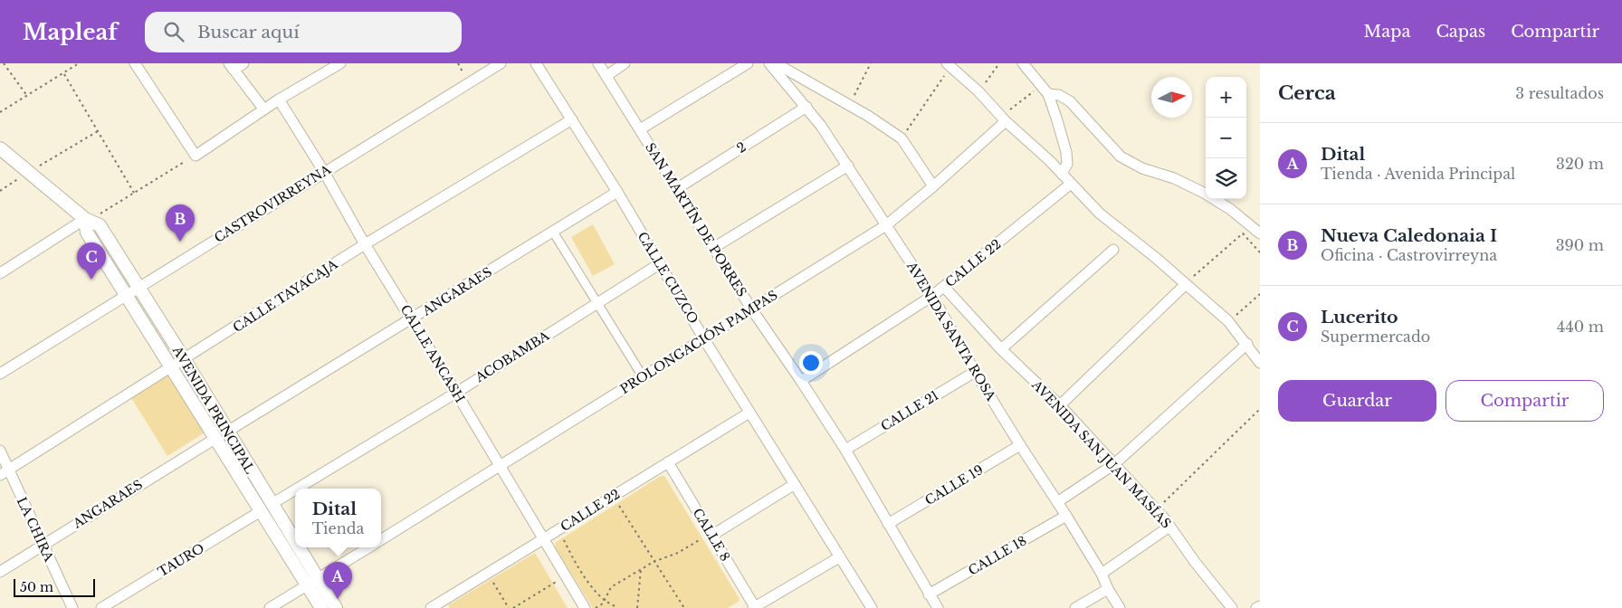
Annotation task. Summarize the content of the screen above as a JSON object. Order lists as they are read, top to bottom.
{
  "streets": {
    "street": [
      "2",
      "CASTROVIRREYNA",
      "SAN MARTÍN DE PORRES",
      "CALLE 22",
      "CALLE CUZCO",
      "ANGARAES",
      "CALLE TAYACAJA",
      "AVENIDA SANTA ROSA",
      "PROLONGACIÓN PAMPAS",
      "CALLE ANCASH",
      "ACOBAMBA",
      "AVENIDA PRINCIPAL",
      "CALLE 21",
      "AVENIDA SAN JUAN MASÍAS",
      "CALLE 19",
      "LA CHIRA",
      "CALLE 8",
      "CALLE 18",
      "TAURO"
    ]
  },
  "crossings": [
    ["2", "SAN MARTÍN DE PORRES"],
    ["2", "AVENIDA SANTA ROSA"],
    ["CASTROVIRREYNA", "CALLE ANCASH"],
    ["CASTROVIRREYNA", "AVENIDA PRINCIPAL"],
    ["SAN MARTÍN DE PORRES", "CALLE 22"],
    ["SAN MARTÍN DE PORRES", "PROLONGACIÓN PAMPAS"],
    ["SAN MARTÍN DE PORRES", "CALLE 21"],
    ["SAN MARTÍN DE PORRES", "CALLE 19"],
    ["SAN MARTÍN DE PORRES", "CALLE 18"],
    ["CALLE 22", "CALLE CUZCO"],
    ["CALLE 22", "AVENIDA SANTA ROSA"],
    ["CALLE 22", "CALLE ANCASH"],
    ["CALLE 22", "AVENIDA SAN JUAN MASÍAS"],
    ["CALLE 22", "CALLE 8"],
    ["CALLE CUZCO", "ANGARAES"],
    ["CALLE CUZCO", "CALLE TAYACAJA"],
    ["CALLE CUZCO", "PROLONGACIÓN PAMPAS"],
    ["CALLE CUZCO", "ACOBAMBA"],
    ["ANGARAES", "CALLE ANCASH"],
    ["ANGARAES", "AVENIDA PRINCIPAL"],
    ["ANGARAES", "LA CHIRA"],
    ["CALLE TAYACAJA", "CALLE ANCASH"],
    ["CALLE TAYACAJA", "AVENIDA PRINCIPAL"],
    ["CALLE TAYACAJA", "LA CHIRA"],
    ["AVENIDA SANTA ROSA", "PROLONGACIÓN PAMPAS"],
    ["AVENIDA SANTA ROSA", "CALLE 21"],
    ["AVENIDA SANTA ROSA", "CALLE 19"],
    ["AVENIDA SANTA ROSA", "CALLE 18"],
    ["PROLONGACIÓN PAMPAS", "CALLE ANCASH"],
    ["PROLONGACIÓN PAMPAS", "AVENIDA PRINCIPAL"],
    ["CALLE ANCASH", "ACOBAMBA"],
    ["ACOBAMBA", "AVENIDA PRINCIPAL"],
    ["AVENIDA PRINCIPAL", "TAURO"]
  ],
  "scale_bar": "50 m",
  "north": "right",
  "page": {
    "header": "Mapleaf",
    "search": "Buscar aquí",
    "nav": ["Mapa", "Capas", "Compartir"],
    "heading": ["Cerca", "3 resultados"],
    "map_buttons": ["+", "−"],
    "list": [
      {
        "mark": "A",
        "name": "Dital",
        "note": "Tienda · Avenida Principal",
        "value": "320 m"
      },
      {
        "mark": "B",
        "name": "Nueva Caledonaia I",
        "note": "Oficina · Castrovirreyna",
        "value": "390 m"
      },
      {
        "mark": "C",
        "name": "Lucerito",
        "note": "Supermercado",
        "value": "440 m"
      }
    ],
    "pins": ["B", "C", "A"],
    "buttons": ["Guardar", "Compartir"],
    "popup": ["Dital", "Tienda"],
    "scale": "50 m"
  }
}
